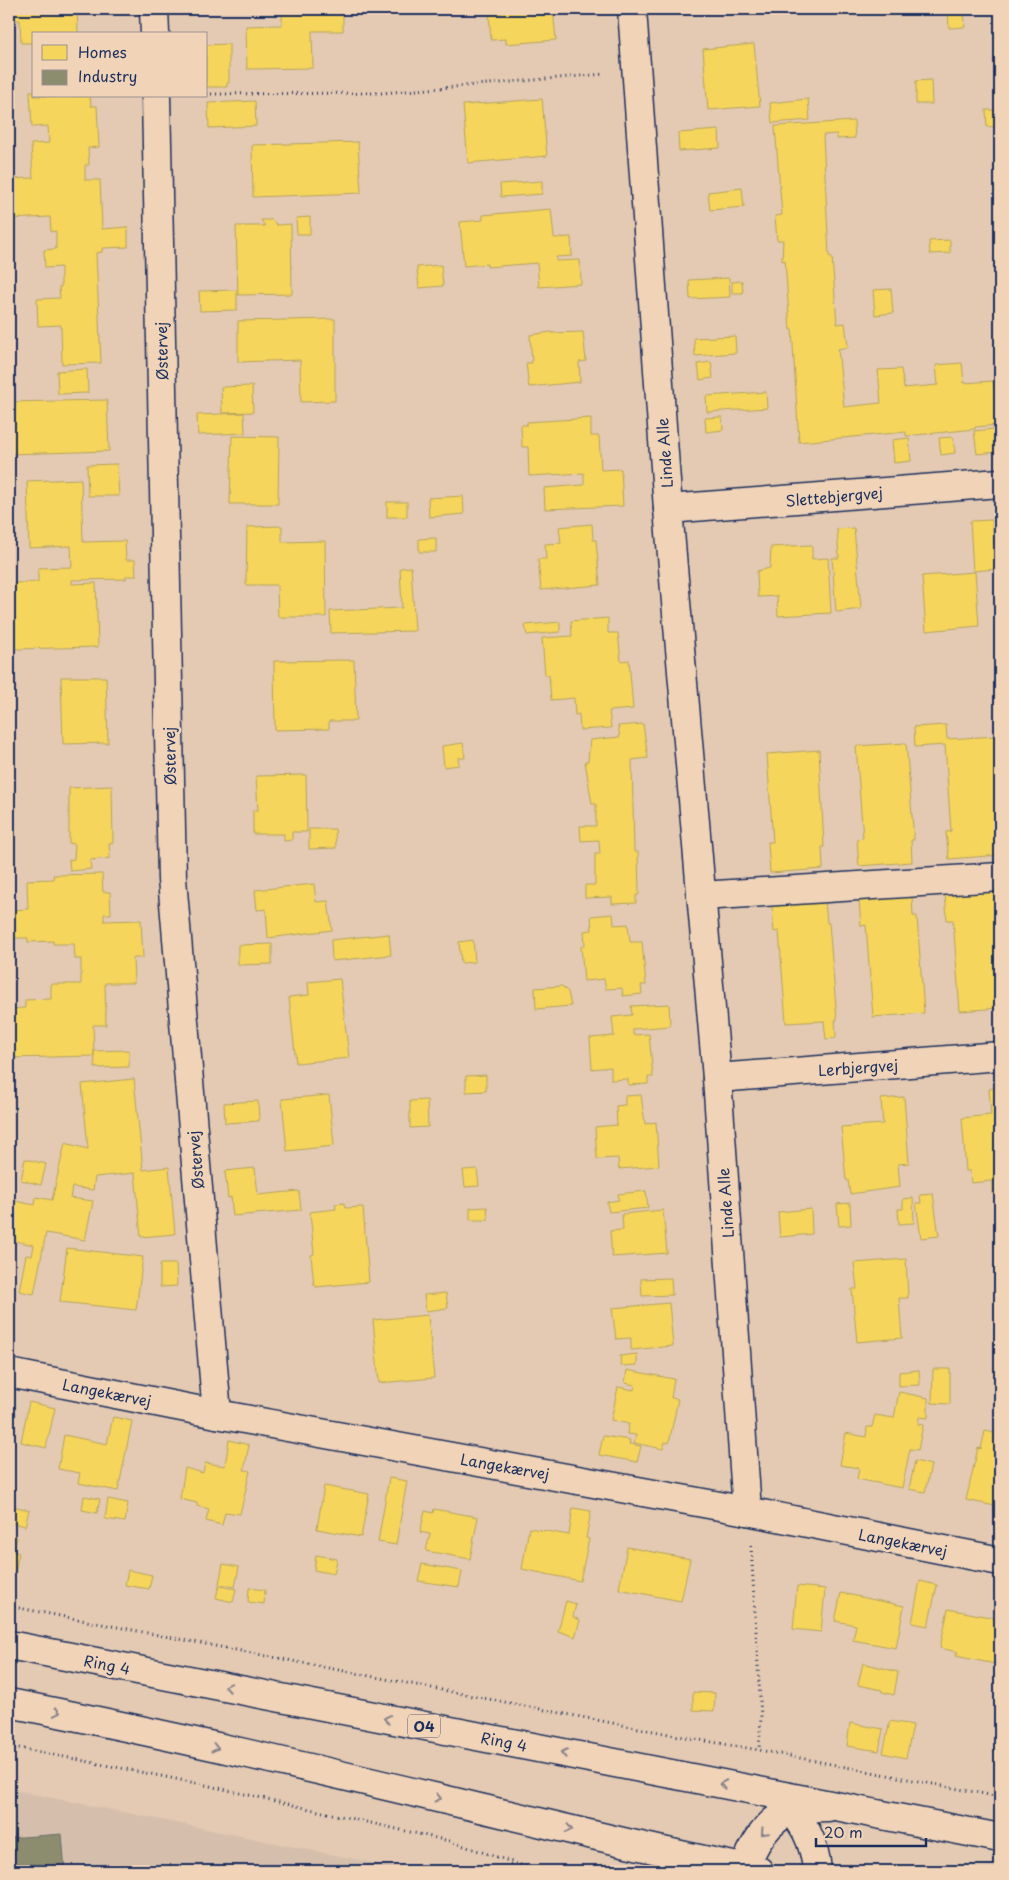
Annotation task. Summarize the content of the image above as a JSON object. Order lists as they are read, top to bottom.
{
  "streets": {
    "street": [
      "Østervej",
      "Linde Alle",
      "Slettebjergvej",
      "Lerbjergvej",
      "Langekærvej",
      "Ring 4",
      "O4"
    ]
  },
  "crossings": [
    ["Østervej", "Langekærvej"],
    ["Linde Alle", "Slettebjergvej"],
    ["Linde Alle", "Lerbjergvej"],
    ["Linde Alle", "Langekærvej"]
  ],
  "legend": ["Homes", "Industry"],
  "scale_bar": "20 m"
}
